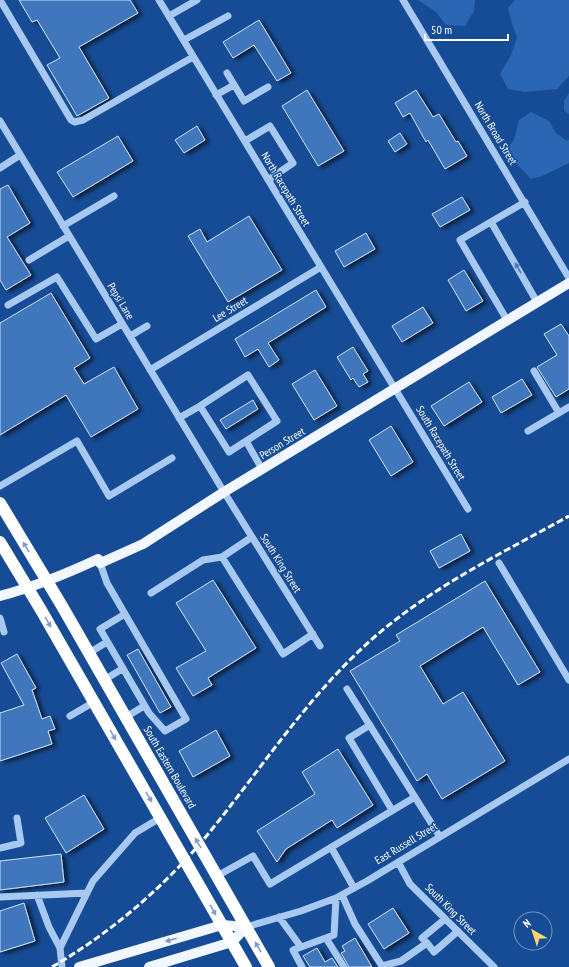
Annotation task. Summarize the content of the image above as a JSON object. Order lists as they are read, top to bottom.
{
  "streets": {
    "highway": ["South Eastern Boulevard"],
    "main road": ["Person Street", "East Russell Street"],
    "street": [
      "North Broad Street",
      "North Racepath Street",
      "Pepsi Lane",
      "Lee Street",
      "South Racepath Street",
      "South King Street"
    ]
  },
  "crossings": [
    ["North Racepath Street", "Lee Street"],
    ["North Racepath Street", "Person Street"],
    ["North Racepath Street", "South Racepath Street"],
    ["Pepsi Lane", "Lee Street"],
    ["Pepsi Lane", "Person Street"],
    ["Pepsi Lane", "South King Street"],
    ["Person Street", "South Racepath Street"],
    ["Person Street", "South King Street"],
    ["Person Street", "South Eastern Boulevard"],
    ["South King Street", "East Russell Street"],
    ["South Eastern Boulevard", "East Russell Street"]
  ],
  "scale_bar": "50 m",
  "north": "top left"
}
